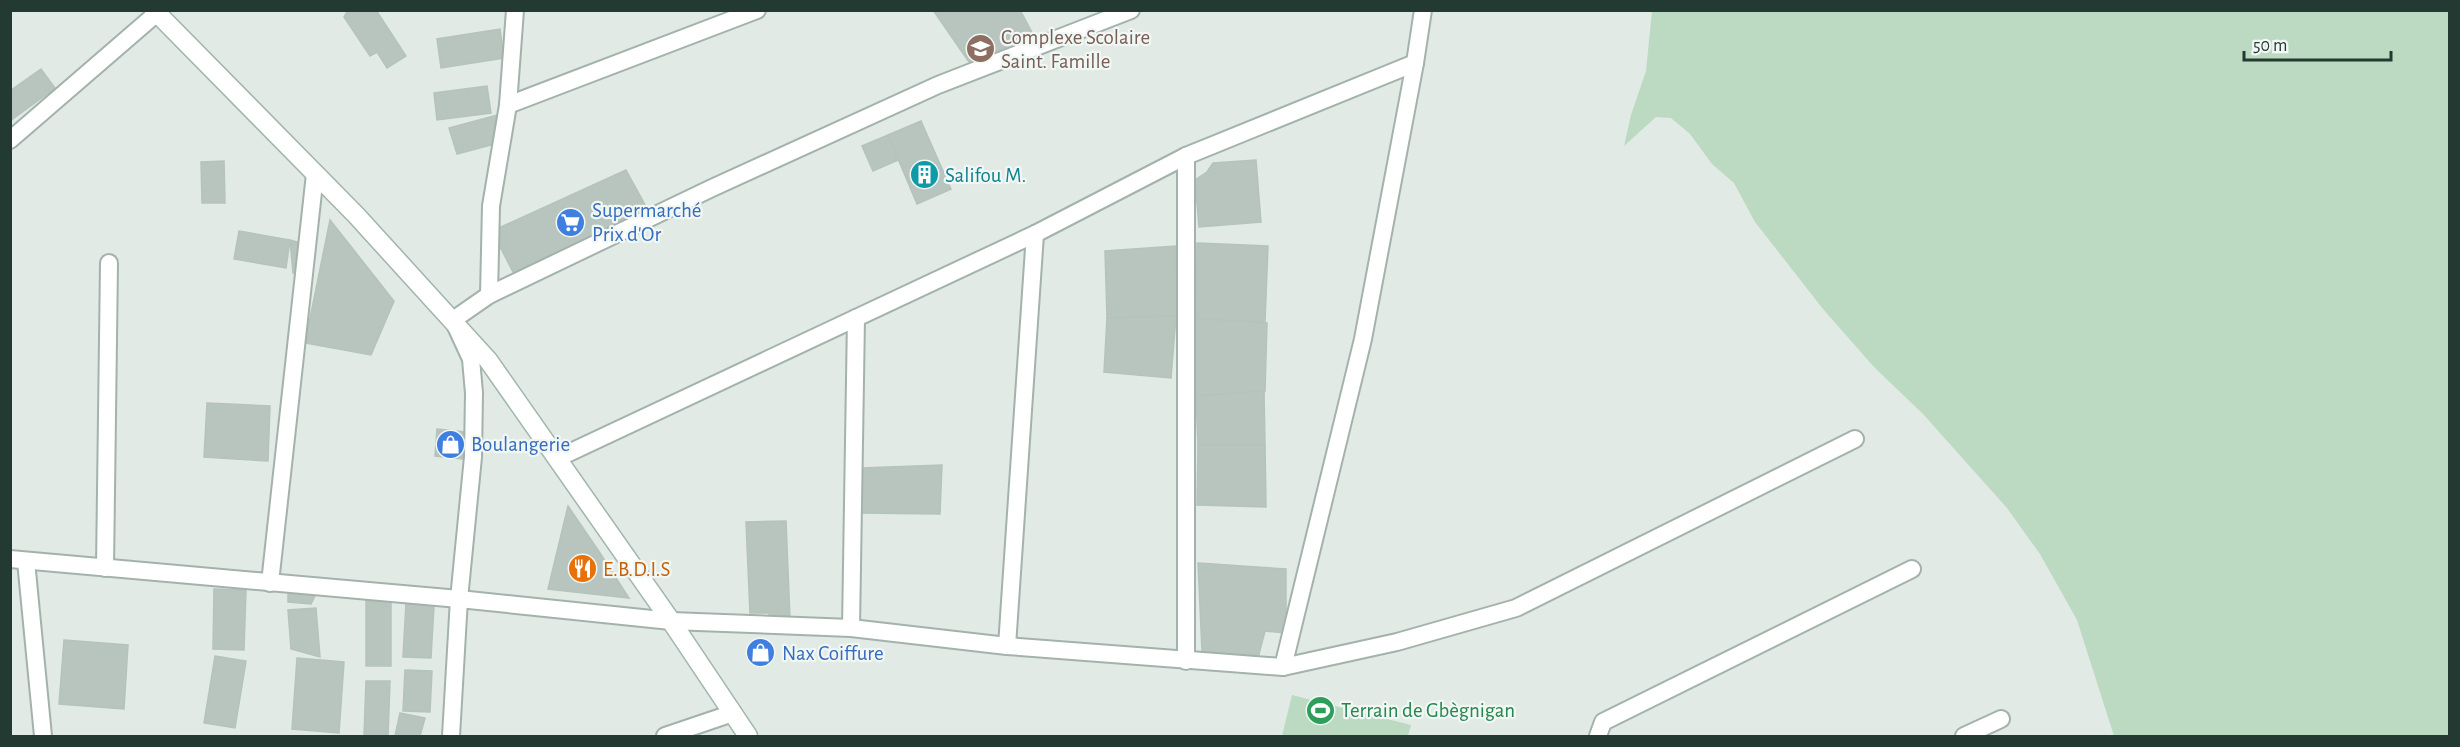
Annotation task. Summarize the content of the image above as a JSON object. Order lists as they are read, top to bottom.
{
  "places": {
    "school or university": ["Complexe Scolaire Saint. Famille"],
    "building": ["Salifou M."],
    "supermarket": ["Supermarché Prix d'Or"],
    "shop": ["Boulangerie", "Nax Coiffure"],
    "restaurant": ["E.B.D.I.S"],
    "sports": ["Terrain de Gbègnigan"]
  },
  "scale_bar": "50 m"
}
